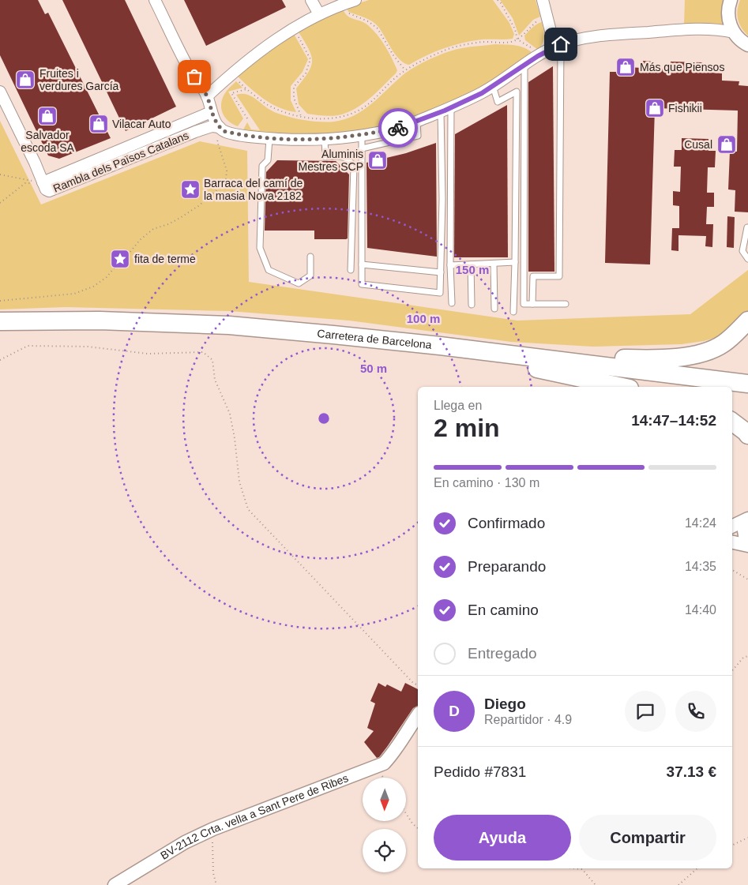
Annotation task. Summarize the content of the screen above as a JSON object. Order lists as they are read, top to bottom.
{
  "streets": {
    "highway": ["Carretera de Barcelona"],
    "street": ["Rambla dels Països Catalans", "BV-2112 Crta. vella a Sant Pere de Ribes"]
  },
  "places": {
    "shop": [
      "Más que Piensos",
      "Fruites i verdures García",
      "Fishikii",
      "Salvador escoda SA",
      "Vilacar Auto",
      "Cusal",
      "Aluminis Mestres SCP"
    ],
    "place": ["Barraca del camí de la masia Nova 2182", "fita de terme"]
  },
  "north": "bottom",
  "page": {
    "heading": ["2 min", "Llega en", "14:47–14:52"],
    "panel": [
      "Diego",
      "Repartidor · 4.9",
      "Pedido #7831",
      "37.13 €"
    ],
    "bar": "En camino · 130 m",
    "list": [
      ["Confirmado", "14:24"],
      ["Preparando", "14:35"],
      ["En camino", "14:40"],
      "Entregado"
    ],
    "round": "D",
    "buttons": ["Ayuda", "Compartir"]
  },
  "rings": ["150 m", "100 m", "50 m"]
}
